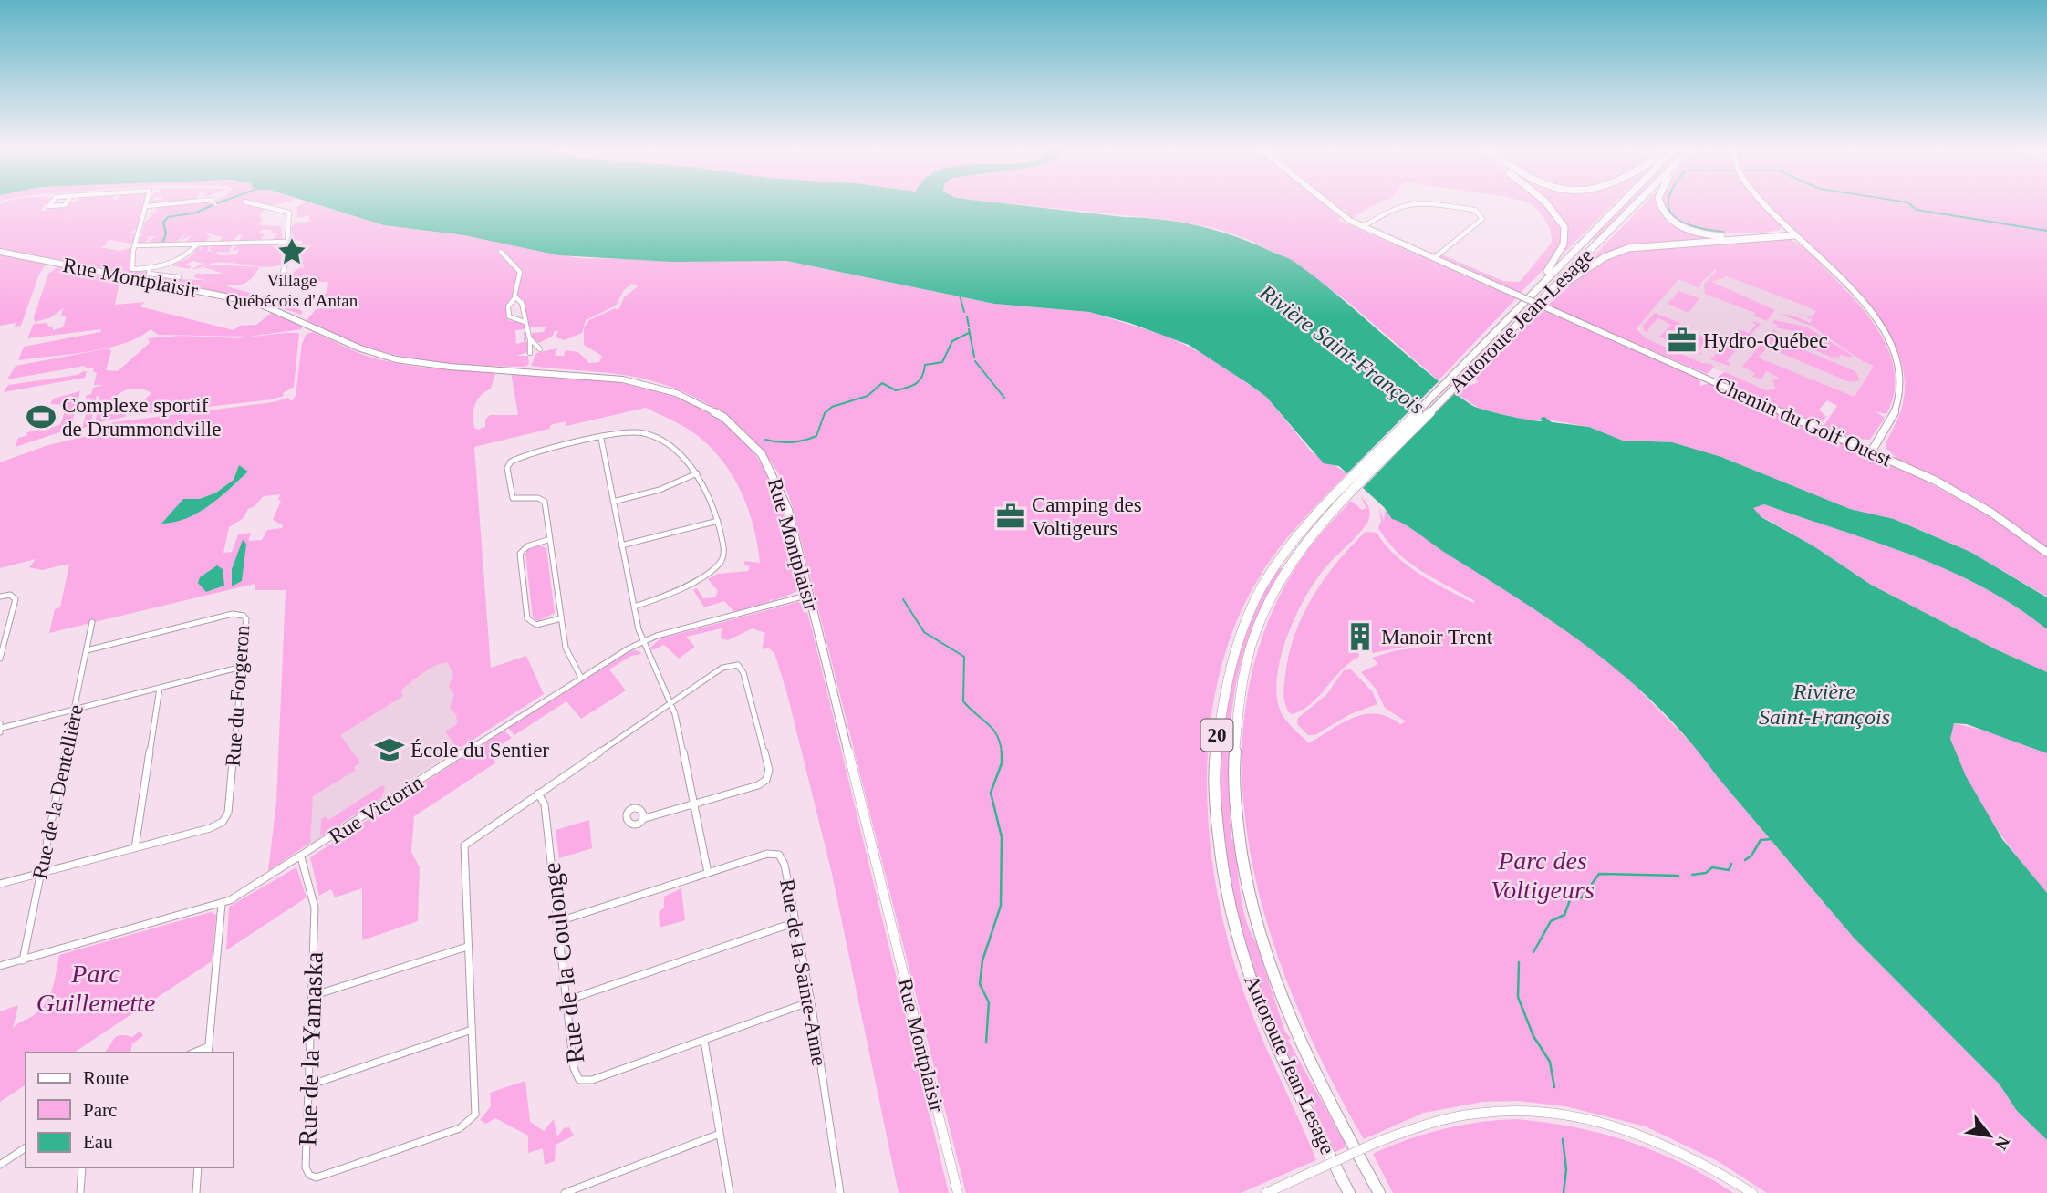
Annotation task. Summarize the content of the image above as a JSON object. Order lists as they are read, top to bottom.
{
  "streets": {
    "highway": ["Autoroute Jean-Lesage", "20"],
    "street": [
      "Rue Montplaisir",
      "Chemin du Golf Ouest",
      "Rue du Forgeron",
      "Rue de la Dentellière",
      "Rue Victorin",
      "Rue de la Coulonge",
      "Rue de la Sainte-Anne",
      "Rue de la Yamaska"
    ]
  },
  "crossings": [
    ["Rue Montplaisir", "Rue Victorin"],
    ["Rue du Forgeron", "Rue de la Dentellière"],
    ["Rue de la Dentellière", "Rue Victorin"],
    ["Rue Victorin", "Rue de la Yamaska"],
    ["Rue de la Coulonge", "Rue de la Sainte-Anne"],
    ["Rue de la Coulonge", "Rue de la Yamaska"]
  ],
  "water": ["Rivière Saint-François"],
  "parks": ["Parc des Voltigeurs", "Parc Guillemette"],
  "places": {
    "place": ["Village Québécois d'Antan"],
    "office": ["Hydro-Québec", "Camping des Voltigeurs"],
    "sports": ["Complexe sportif de Drummondville"],
    "building": ["Manoir Trent"],
    "school or university": ["École du Sentier"]
  },
  "legend": ["Route", "Parc", "Eau"],
  "north": "bottom right"
}
